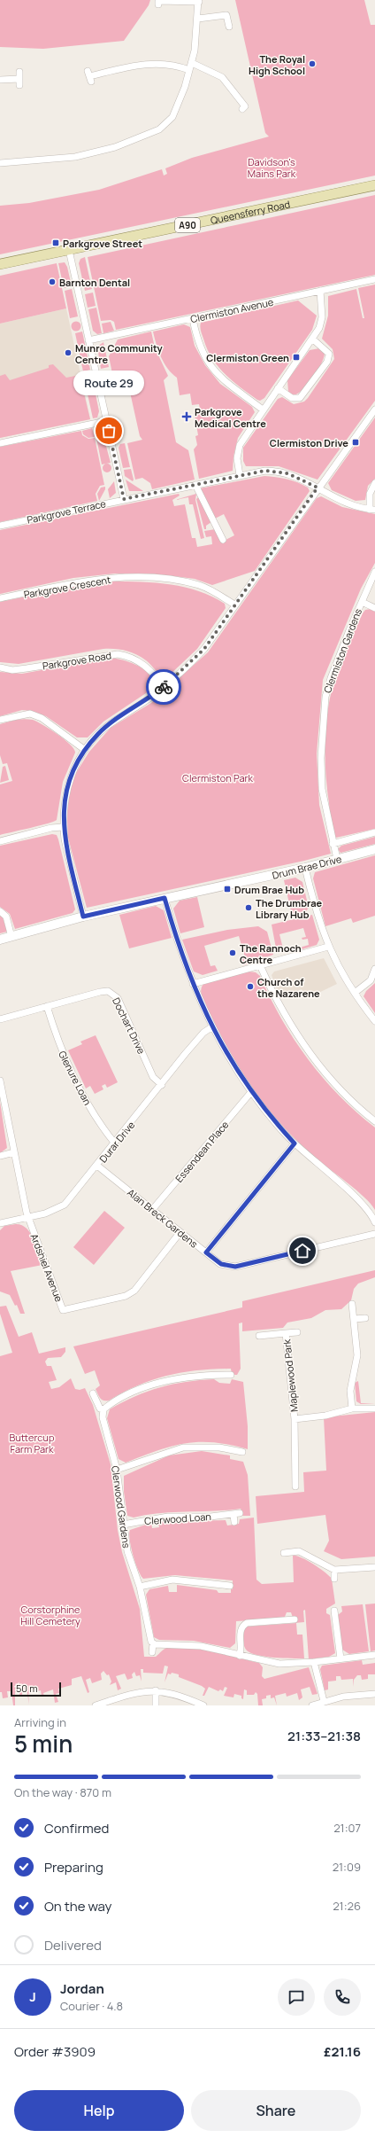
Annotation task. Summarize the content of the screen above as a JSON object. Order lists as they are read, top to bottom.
{
  "streets": {
    "main road": ["Queensferry Road", "A90"],
    "street": [
      "Clermiston Avenue",
      "Parkgrove Terrace",
      "Parkgrove Crescent",
      "Clermiston Gardens",
      "Parkgrove Road",
      "Drum Brae Drive",
      "Dochart Drive",
      "Glenure Loan",
      "Durar Drive",
      "Essendean Place",
      "Alan Breck Gardens",
      "Ardshiel Avenue",
      "Maplewood Park",
      "Clerwood Gardens",
      "Clerwood Loan"
    ]
  },
  "crossings": [
    ["Clermiston Gardens", "Drum Brae Drive"],
    ["Dochart Drive", "Glenure Loan"],
    ["Dochart Drive", "Durar Drive"],
    ["Glenure Loan", "Durar Drive"],
    ["Durar Drive", "Alan Breck Gardens"],
    ["Durar Drive", "Ardshiel Avenue"],
    ["Essendean Place", "Alan Breck Gardens"],
    ["Alan Breck Gardens", "Ardshiel Avenue"],
    ["Clerwood Gardens", "Clerwood Loan"]
  ],
  "parks": [
    "Davidson's Mains Park",
    "Clermiston Park",
    "Buttercup Farm Park",
    "Corstorphine Hill Cemetery"
  ],
  "places": {
    "other": [
      "The Royal High School",
      "Barnton Dental",
      "Munro Community Centre",
      "Route 29",
      "The Drumbrae Library Hub",
      "The Rannoch Centre",
      "Church of the Nazarene"
    ],
    "transit": [
      "Parkgrove Street",
      "Clermiston Green",
      "Clermiston Drive",
      "Drum Brae Hub"
    ],
    "health": ["Parkgrove Medical Centre"]
  },
  "scale_bar": "50 m",
  "page": {
    "bubble": "Route 29",
    "scale": "50 m",
    "heading": ["5 min", "Arriving in", "21:33–21:38"],
    "panel": [
      "Jordan",
      "Courier · 4.8",
      "Order #3909",
      "£21.16"
    ],
    "bar": "On the way · 870 m",
    "list": [
      ["Confirmed", "21:07"],
      ["Preparing", "21:09"],
      ["On the way", "21:26"],
      "Delivered"
    ],
    "round": "J",
    "buttons": ["Help", "Share"]
  }
}
